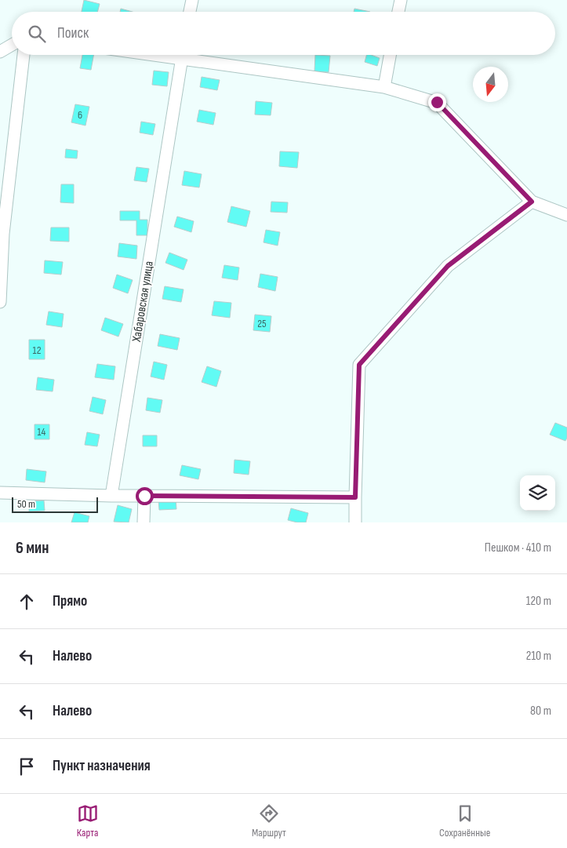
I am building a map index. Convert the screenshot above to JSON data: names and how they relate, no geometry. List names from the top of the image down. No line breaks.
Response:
{"streets":{"street":["Хабаровская улица"]},"house_numbers":["6","25","12","14"],"scale_bar":"50 m","north":"bottom","page":{"search":"Поиск","scale":"50 m","heading":["6 мин","Пешком · 410 m"],"list":[["Прямо","120 m"],["Налево","210 m"],["Налево","80 m"],"Пункт назначения"],"nav":["Карта","Маршрут","Сохранённые"]}}
